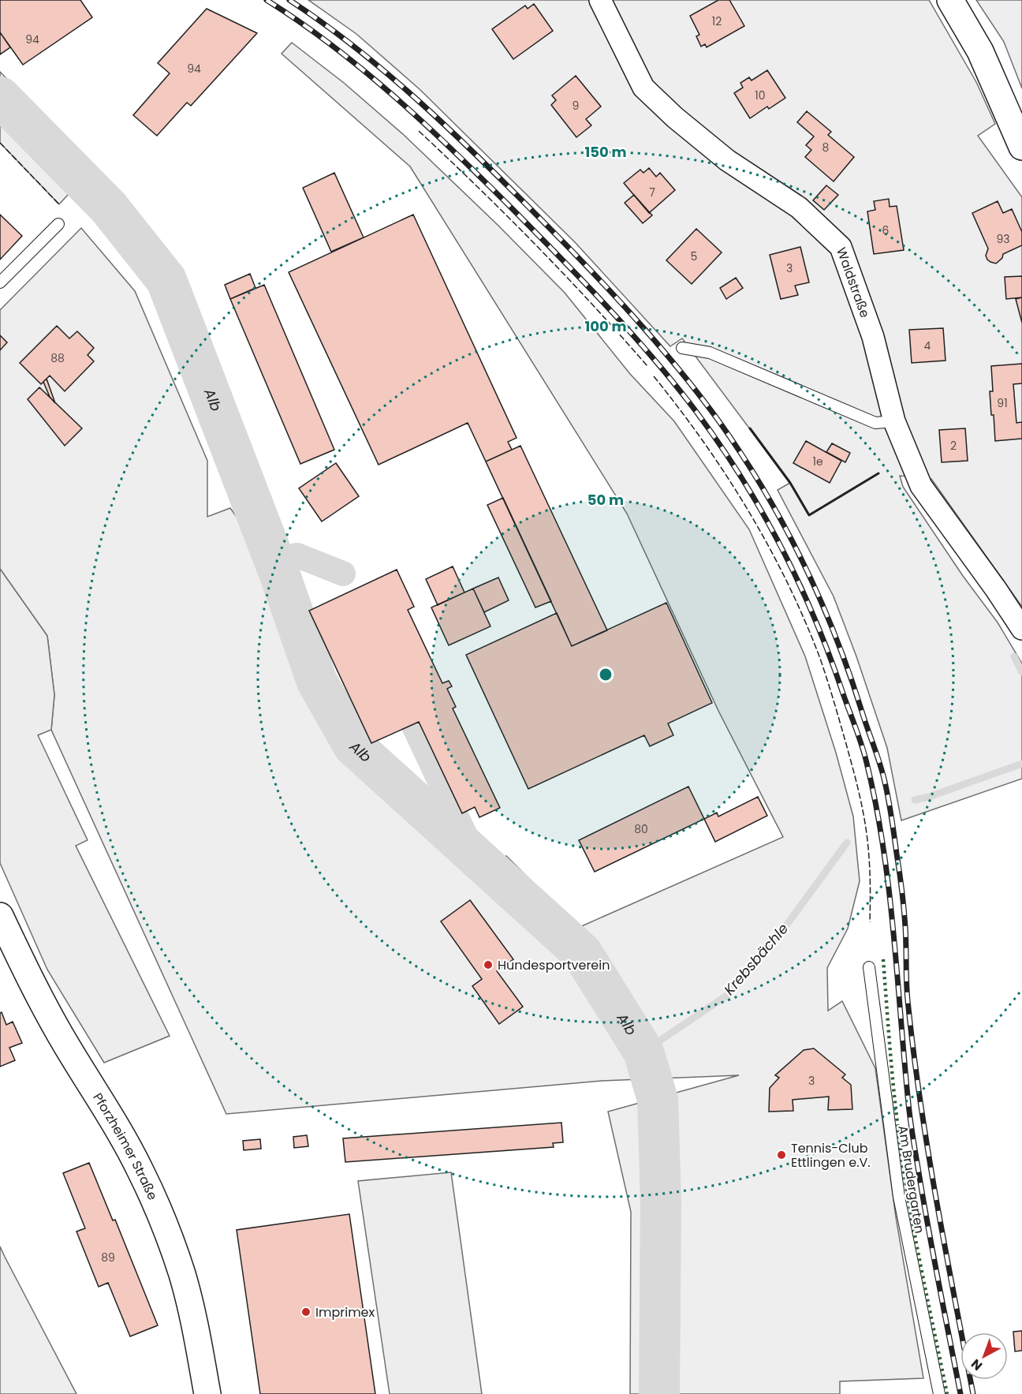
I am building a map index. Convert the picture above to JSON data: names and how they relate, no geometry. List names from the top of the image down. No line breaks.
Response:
{"streets":{"main road":["Pforzheimer Straße"],"street":["Waldstraße"],"lane":["Am Brudergarten"]},"water":["Alb","Krebsbächle"],"places":["Hundesportverein","Tennis-Club Ettlingen e.V.","Imprimex"],"house_numbers":["12","94","94","10","9","8","7","6","93","5","3","4","88","91","2","1e","80","3","89"],"north":"bottom left","rings":["150 m","100 m","50 m"]}
